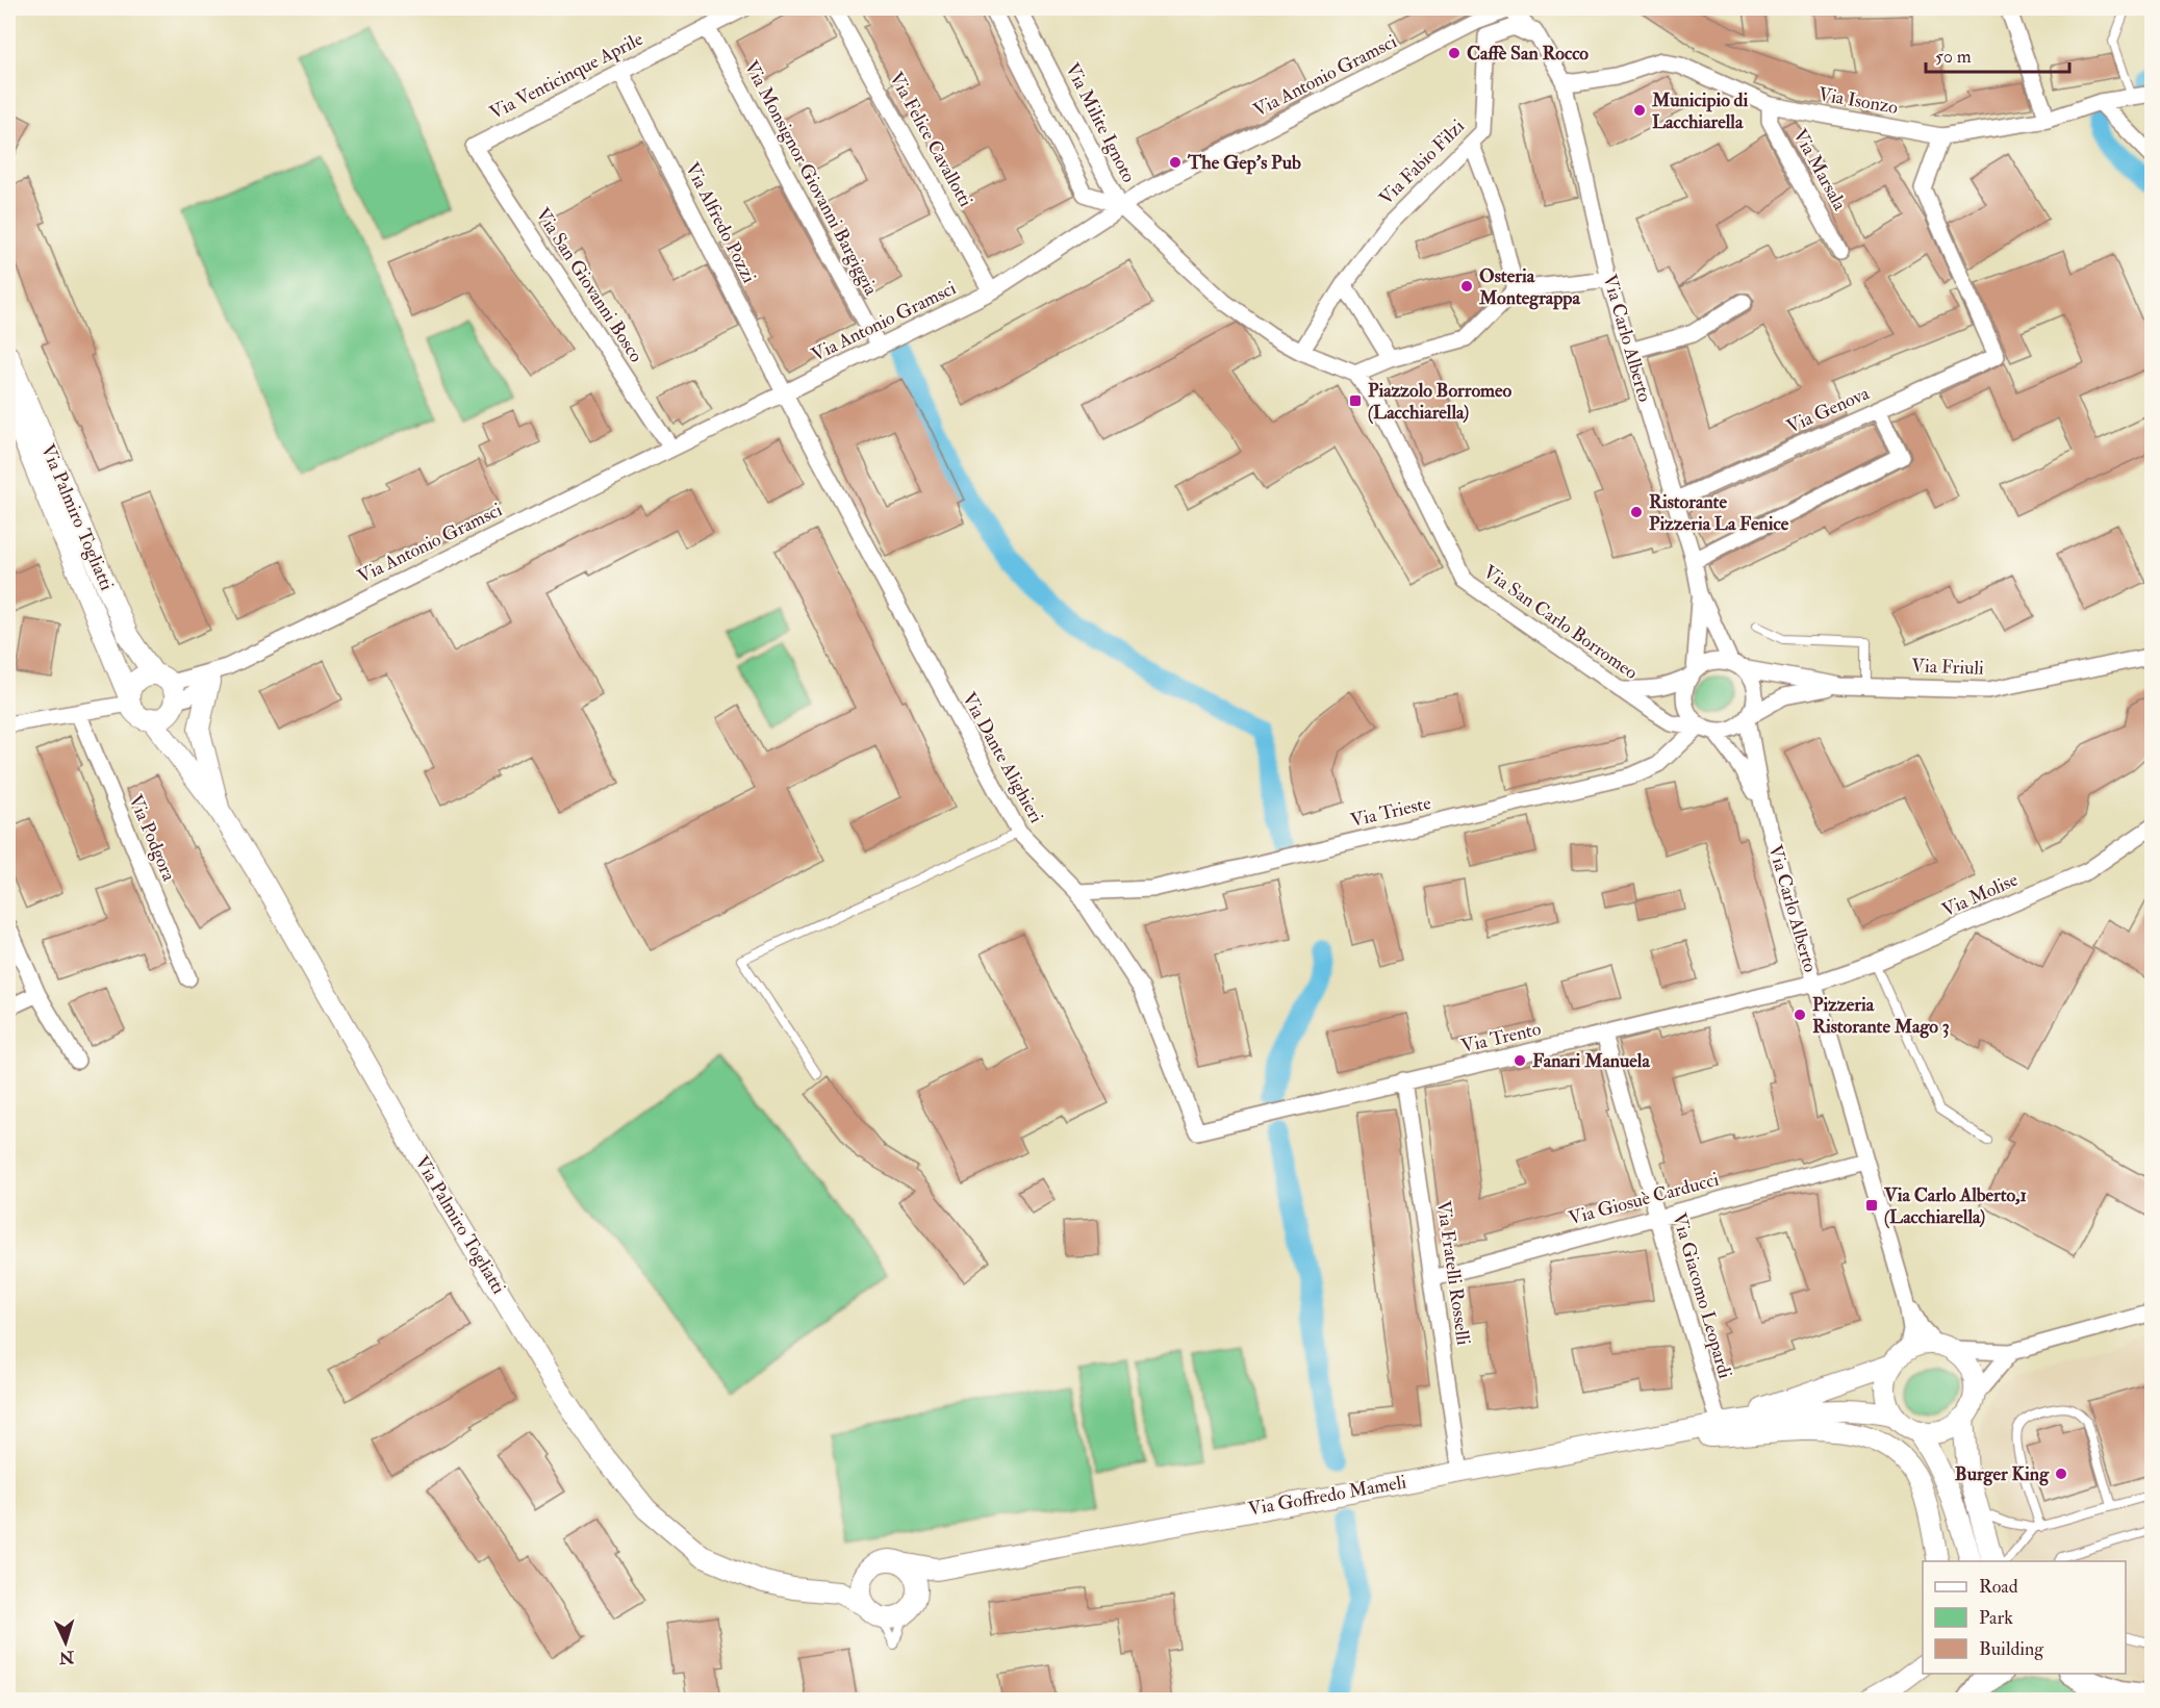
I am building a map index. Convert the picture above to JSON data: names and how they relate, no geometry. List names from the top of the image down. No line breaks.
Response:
{"streets":{"street":["Via Venticinque Aprile","Via Antonio Gramsci","Via Isonzo","Via Milite Ignoto","Via Felice Cavallotti","Via Fabio Filzi","Via Marsala","Via Monsignor Giovanni Bargiggia","Via Alfredo Pozzi","Via San Giovanni Bosco","Via Carlo Alberto","Via Genova","Via Palmiro Togliatti","Via San Carlo Borromeo","Via Friuli","Via Dante Alighieri","Via Trieste","Via Podgora","Via Molise","Via Trento","Via Giosuè Carducci","Via Fratelli Rosselli","Via Giacomo Leopardi","Via Goffredo Mameli"]},"crossings":[["Via Venticinque Aprile","Via Monsignor Giovanni Bargiggia"],["Via Venticinque Aprile","Via Alfredo Pozzi"],["Via Venticinque Aprile","Via San Giovanni Bosco"],["Via Antonio Gramsci","Via Milite Ignoto"],["Via Antonio Gramsci","Via Felice Cavallotti"],["Via Antonio Gramsci","Via Fabio Filzi"],["Via Antonio Gramsci","Via Monsignor Giovanni Bargiggia"],["Via Antonio Gramsci","Via Alfredo Pozzi"],["Via Antonio Gramsci","Via San Giovanni Bosco"],["Via Antonio Gramsci","Via Carlo Alberto"],["Via Antonio Gramsci","Via Palmiro Togliatti"],["Via Antonio Gramsci","Via Dante Alighieri"],["Via Isonzo","Via Marsala"],["Via Isonzo","Via Carlo Alberto"],["Via Isonzo","Via Genova"],["Via Fabio Filzi","Via Carlo Alberto"],["Via Alfredo Pozzi","Via Dante Alighieri"],["Via Carlo Alberto","Via Genova"],["Via Carlo Alberto","Via San Carlo Borromeo"],["Via Carlo Alberto","Via Friuli"],["Via Carlo Alberto","Via Trieste"],["Via Carlo Alberto","Via Molise"],["Via Carlo Alberto","Via Trento"],["Via Carlo Alberto","Via Giosuè Carducci"],["Via Carlo Alberto","Via Goffredo Mameli"],["Via Palmiro Togliatti","Via Goffredo Mameli"],["Via San Carlo Borromeo","Via Friuli"],["Via San Carlo Borromeo","Via Trieste"],["Via Friuli","Via Trieste"],["Via Dante Alighieri","Via Trieste"],["Via Dante Alighieri","Via Trento"],["Via Molise","Via Trento"],["Via Trento","Via Fratelli Rosselli"],["Via Trento","Via Giacomo Leopardi"],["Via Giosuè Carducci","Via Fratelli Rosselli"],["Via Giosuè Carducci","Via Giacomo Leopardi"],["Via Fratelli Rosselli","Via Goffredo Mameli"],["Via Giacomo Leopardi","Via Goffredo Mameli"]],"places":{"other":["Caffè San Rocco","Municipio di Lacchiarella","The Gep's Pub","Osteria Montegrappa","Ristorante Pizzeria La Fenice","Pizzeria Ristorante Mago 3","Fanari Manuela","Burger King"],"transit":["Piazzolo Borromeo (Lacchiarella)","Via Carlo Alberto,1 (Lacchiarella)"]},"legend":["Road","Park","Building"],"scale_bar":"50 m","north":"bottom"}
